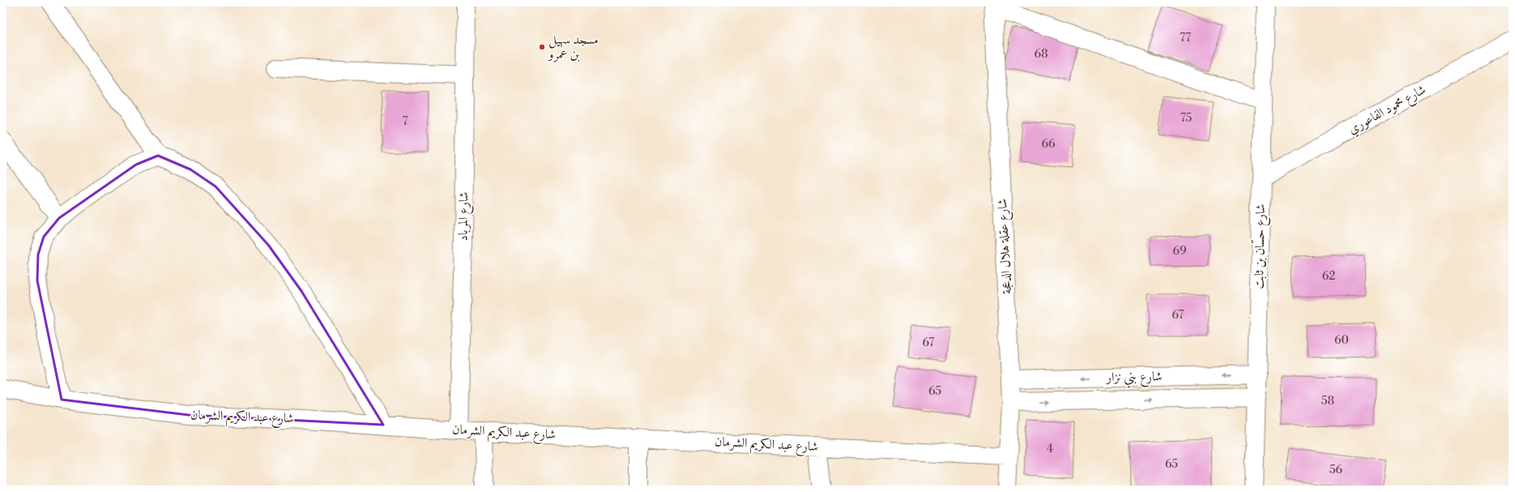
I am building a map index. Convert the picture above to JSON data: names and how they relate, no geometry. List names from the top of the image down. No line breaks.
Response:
{"streets":{"street":["شارع محمود الفاعوري","شارع المرباد","شارع عقلة هلال الدعجة","شارع حسّان بن ثابت","شارع بني نزار","شارع عبد الكريم الشرمان"]},"crossings":[["شارع محمود الفاعوري","شارع حسّان بن ثابت"],["شارع المرباد","شارع عبد الكريم الشرمان"],["شارع عقلة هلال الدعجة","شارع بني نزار"],["شارع عقلة هلال الدعجة","شارع عبد الكريم الشرمان"],["شارع حسّان بن ثابت","شارع بني نزار"]],"places":["مسجد سهيل بن عمرو"],"house_numbers":["77","68","75","7","66","69","62","67","60","67","65","58","4","65","56"]}
